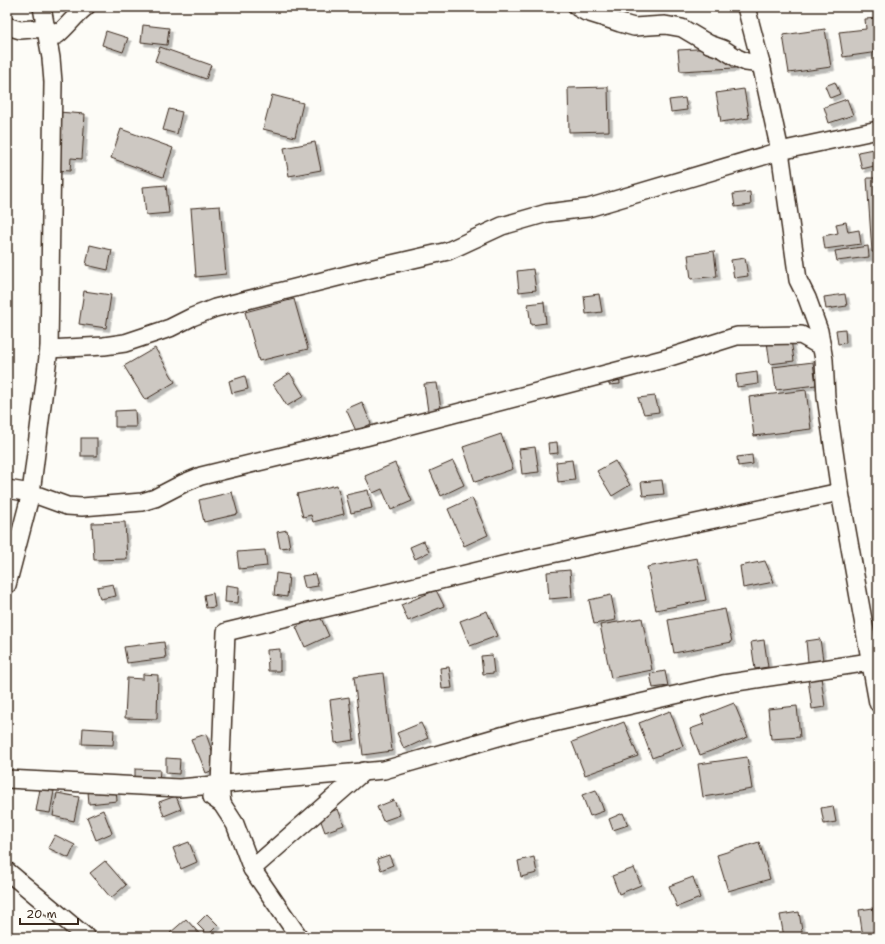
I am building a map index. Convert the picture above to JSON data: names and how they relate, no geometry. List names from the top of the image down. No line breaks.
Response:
{"scale_bar":"20 m"}
